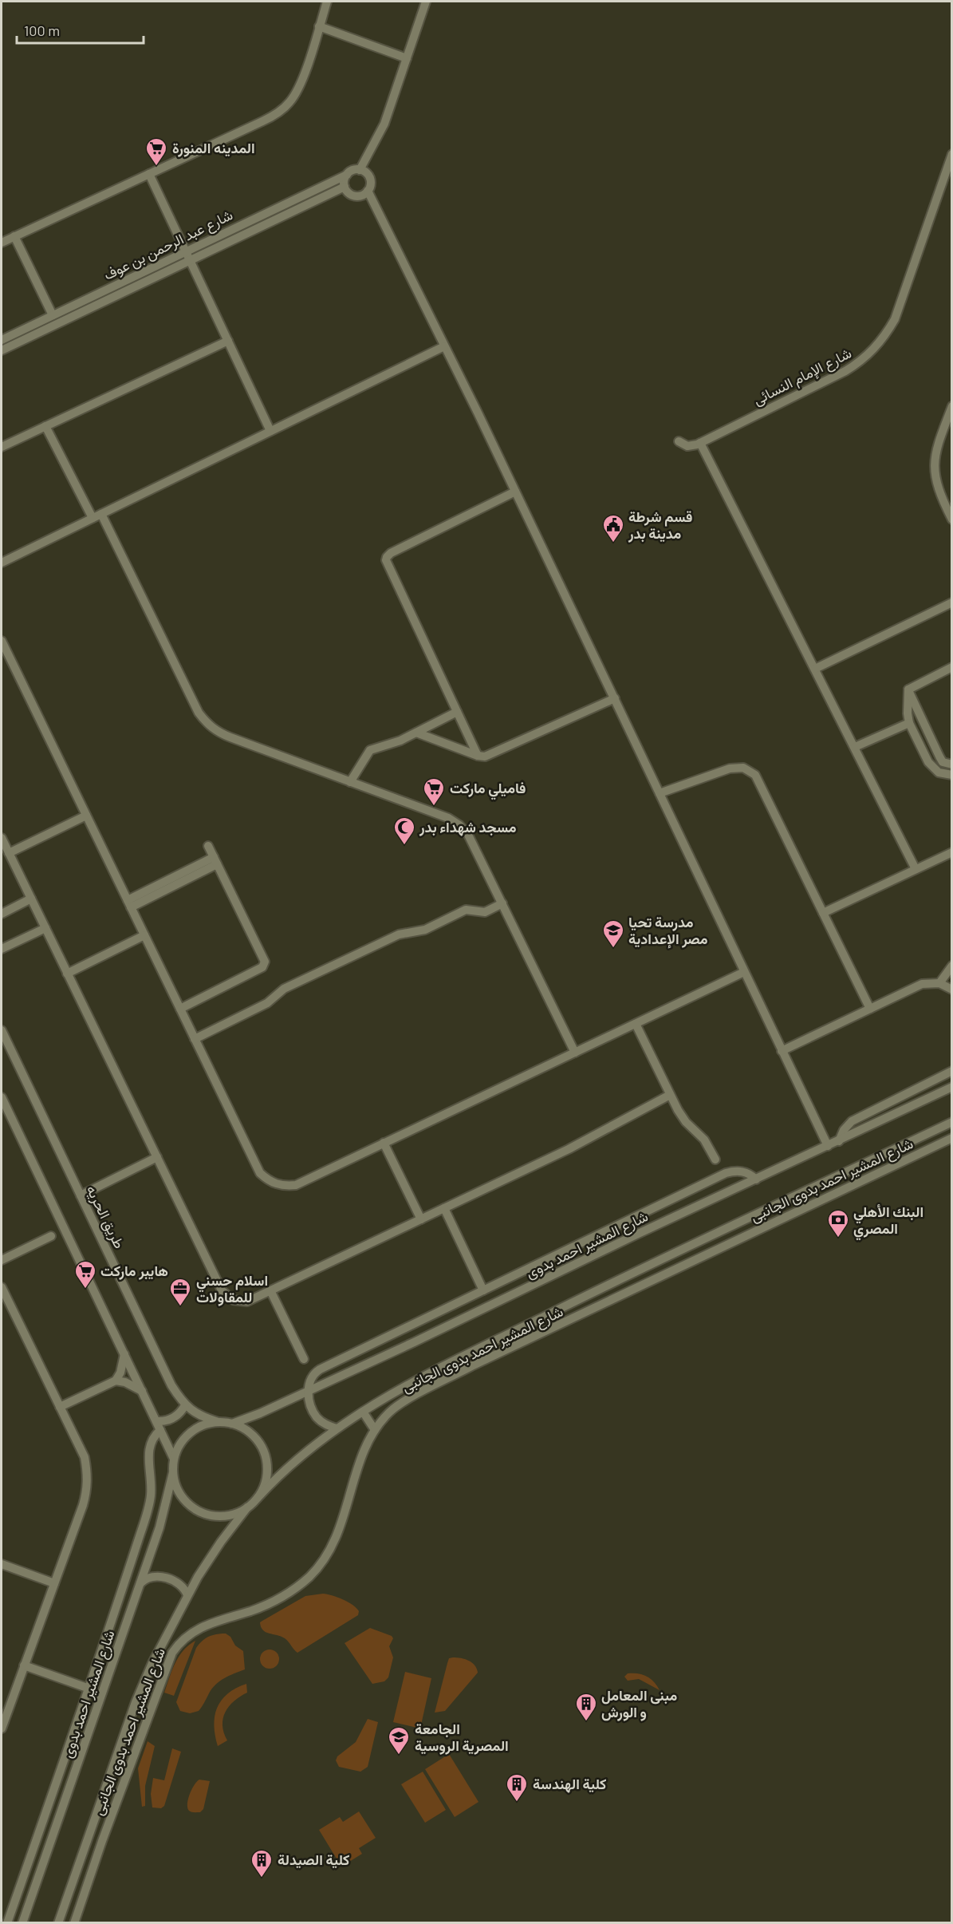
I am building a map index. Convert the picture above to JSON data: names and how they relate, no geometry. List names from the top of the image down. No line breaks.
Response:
{"streets":{"street":["شارع عبد الرحمن بن عوف","شارع الإمام النسائى","شارع المشير احمد بدوى الجانبى","طريق الحريه","شارع المشير احمد بدوى"]},"crossings":[["طريق الحريه","شارع المشير احمد بدوى"]],"places":{"supermarket":["المدينه المنورة","فاميلي ماركت","هايبر ماركت"],"public building":["قسم شرطة مدينة بدر"],"mosque":["مسجد شهداء بدر"],"school or university":["مدرسة تحيا مصر الإعدادية","الجامعة المصرية الروسية"],"bank":["البنك الأهلي المصري"],"office":["اسلام حسني للمقاولات"],"building":["مبنى المعامل و الورش","كلية الهندسة","كلية الصيدلة"]},"scale_bar":"100 m"}
